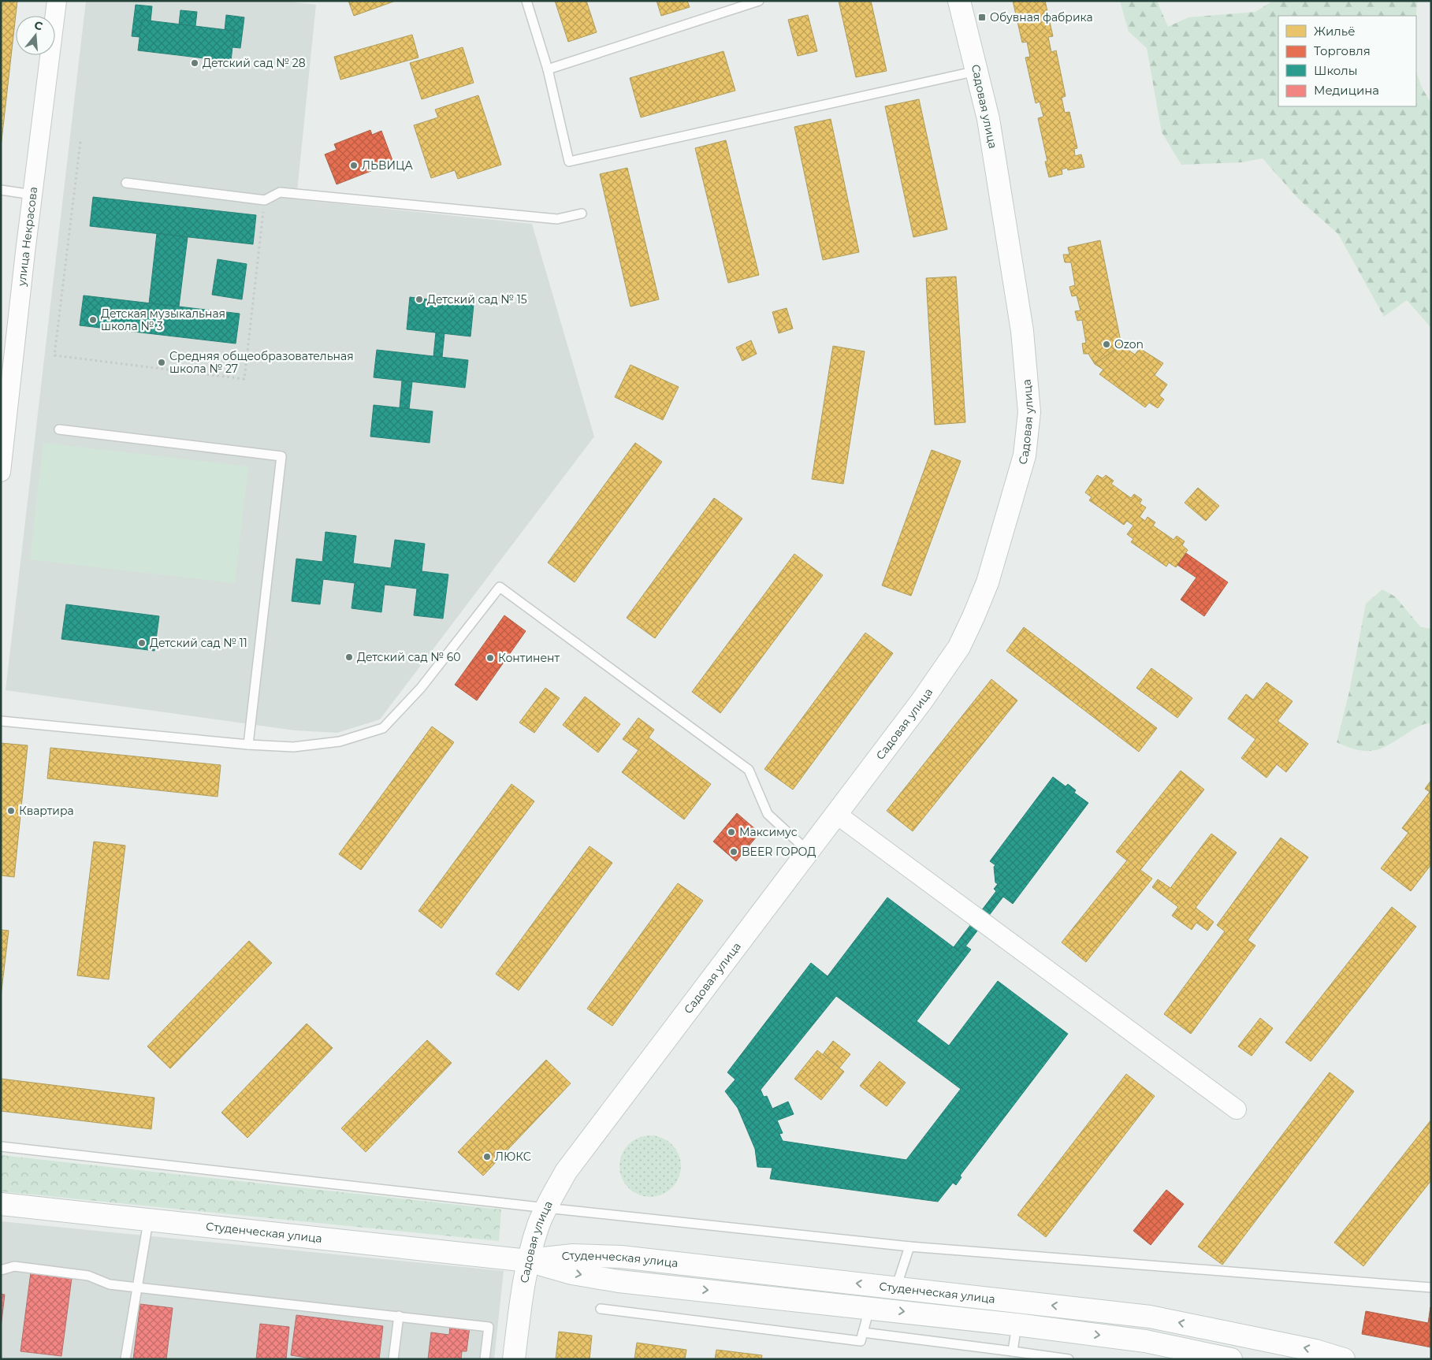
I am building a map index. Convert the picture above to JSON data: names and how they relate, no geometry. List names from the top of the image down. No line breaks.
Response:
{"streets":{"main road":["Садовая улица","Студенческая улица"],"street":["улица Некрасова"]},"crossings":[["Садовая улица","Студенческая улица"]],"places":{"transit":["Обувная фабрика"],"other":["Детский сад № 28","ЛЬВИЦА","Детский сад № 15","Детская музыкальная школа № 3","Ozon","Средняя общеобразовательная школа № 27","Детский сад № 11","Детский сад № 60","Континент","Квартира","Максимус","BEER ГОРОД","ЛЮКС"]},"legend":["Жильё","Торговля","Школы","Медицина"],"north":"top"}
